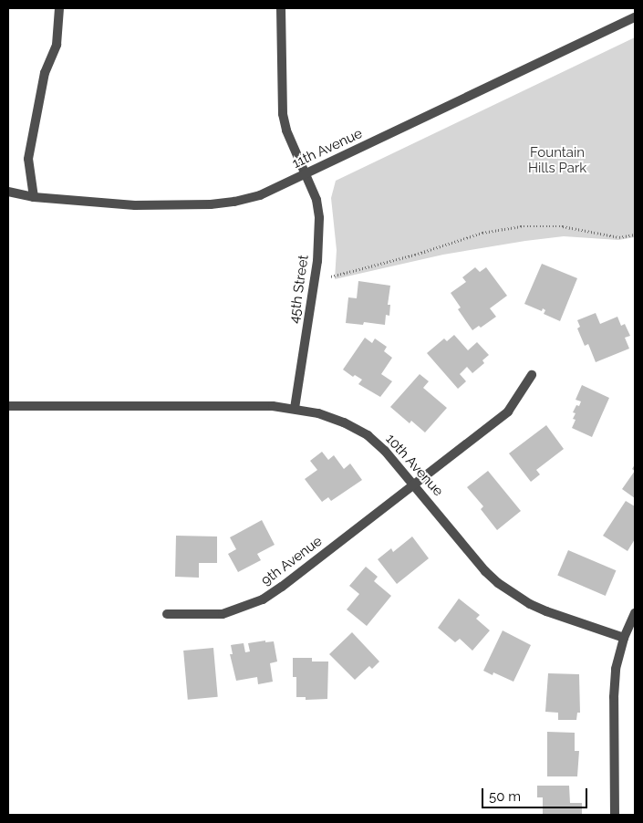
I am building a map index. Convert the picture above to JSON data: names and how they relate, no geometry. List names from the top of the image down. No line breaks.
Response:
{"streets":{"street":["11th Avenue","45th Street","10th Avenue","9th Avenue"]},"crossings":[["11th Avenue","45th Street"],["45th Street","10th Avenue"],["10th Avenue","9th Avenue"]],"parks":["Fountain Hills Park"],"scale_bar":"50 m"}
